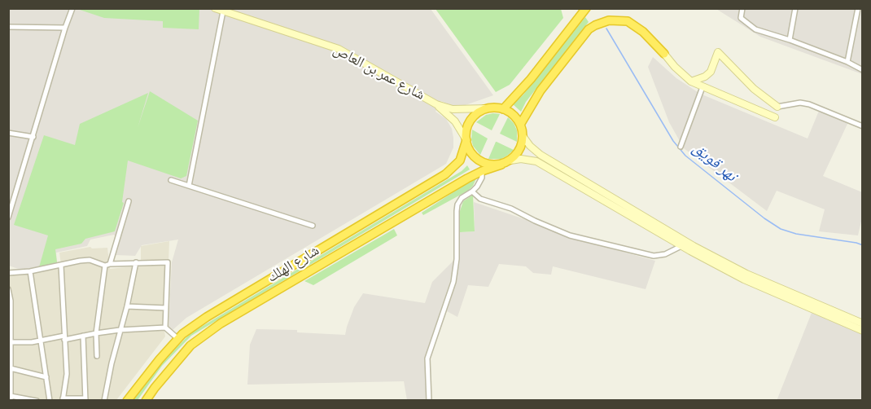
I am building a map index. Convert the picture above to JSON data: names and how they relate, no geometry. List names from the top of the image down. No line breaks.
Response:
{"streets":{"highway":["شارع الهلك"],"main road":["شارع عمر بن العاص"]},"crossings":[["شارع عمر بن العاص","شارع الهلك"]],"water":["نهر قويق"]}
